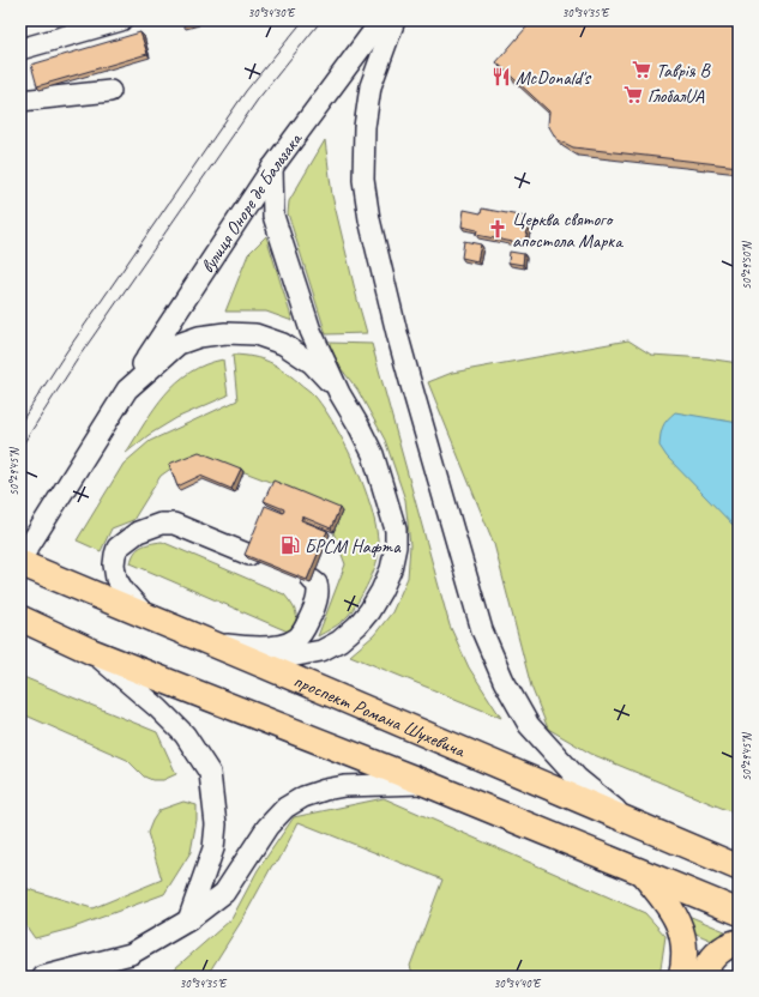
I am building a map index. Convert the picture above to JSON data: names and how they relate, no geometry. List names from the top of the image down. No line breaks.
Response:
{"streets":{"main road":["проспект Романа Шухевича"],"street":["вулиця Оноре де Бальзака"]},"places":{"supermarket":["Таврія В","ГлобалUA"],"restaurant":["McDonald's"],"church":["Церква святого апостола Марка"],"fuel station":["БРСМ Нафта"]},"coordinates":["30°34'30\"E","30°34'35\"E","50°29'50\"N","50°29'45\"N","30°34'40\"E"]}
